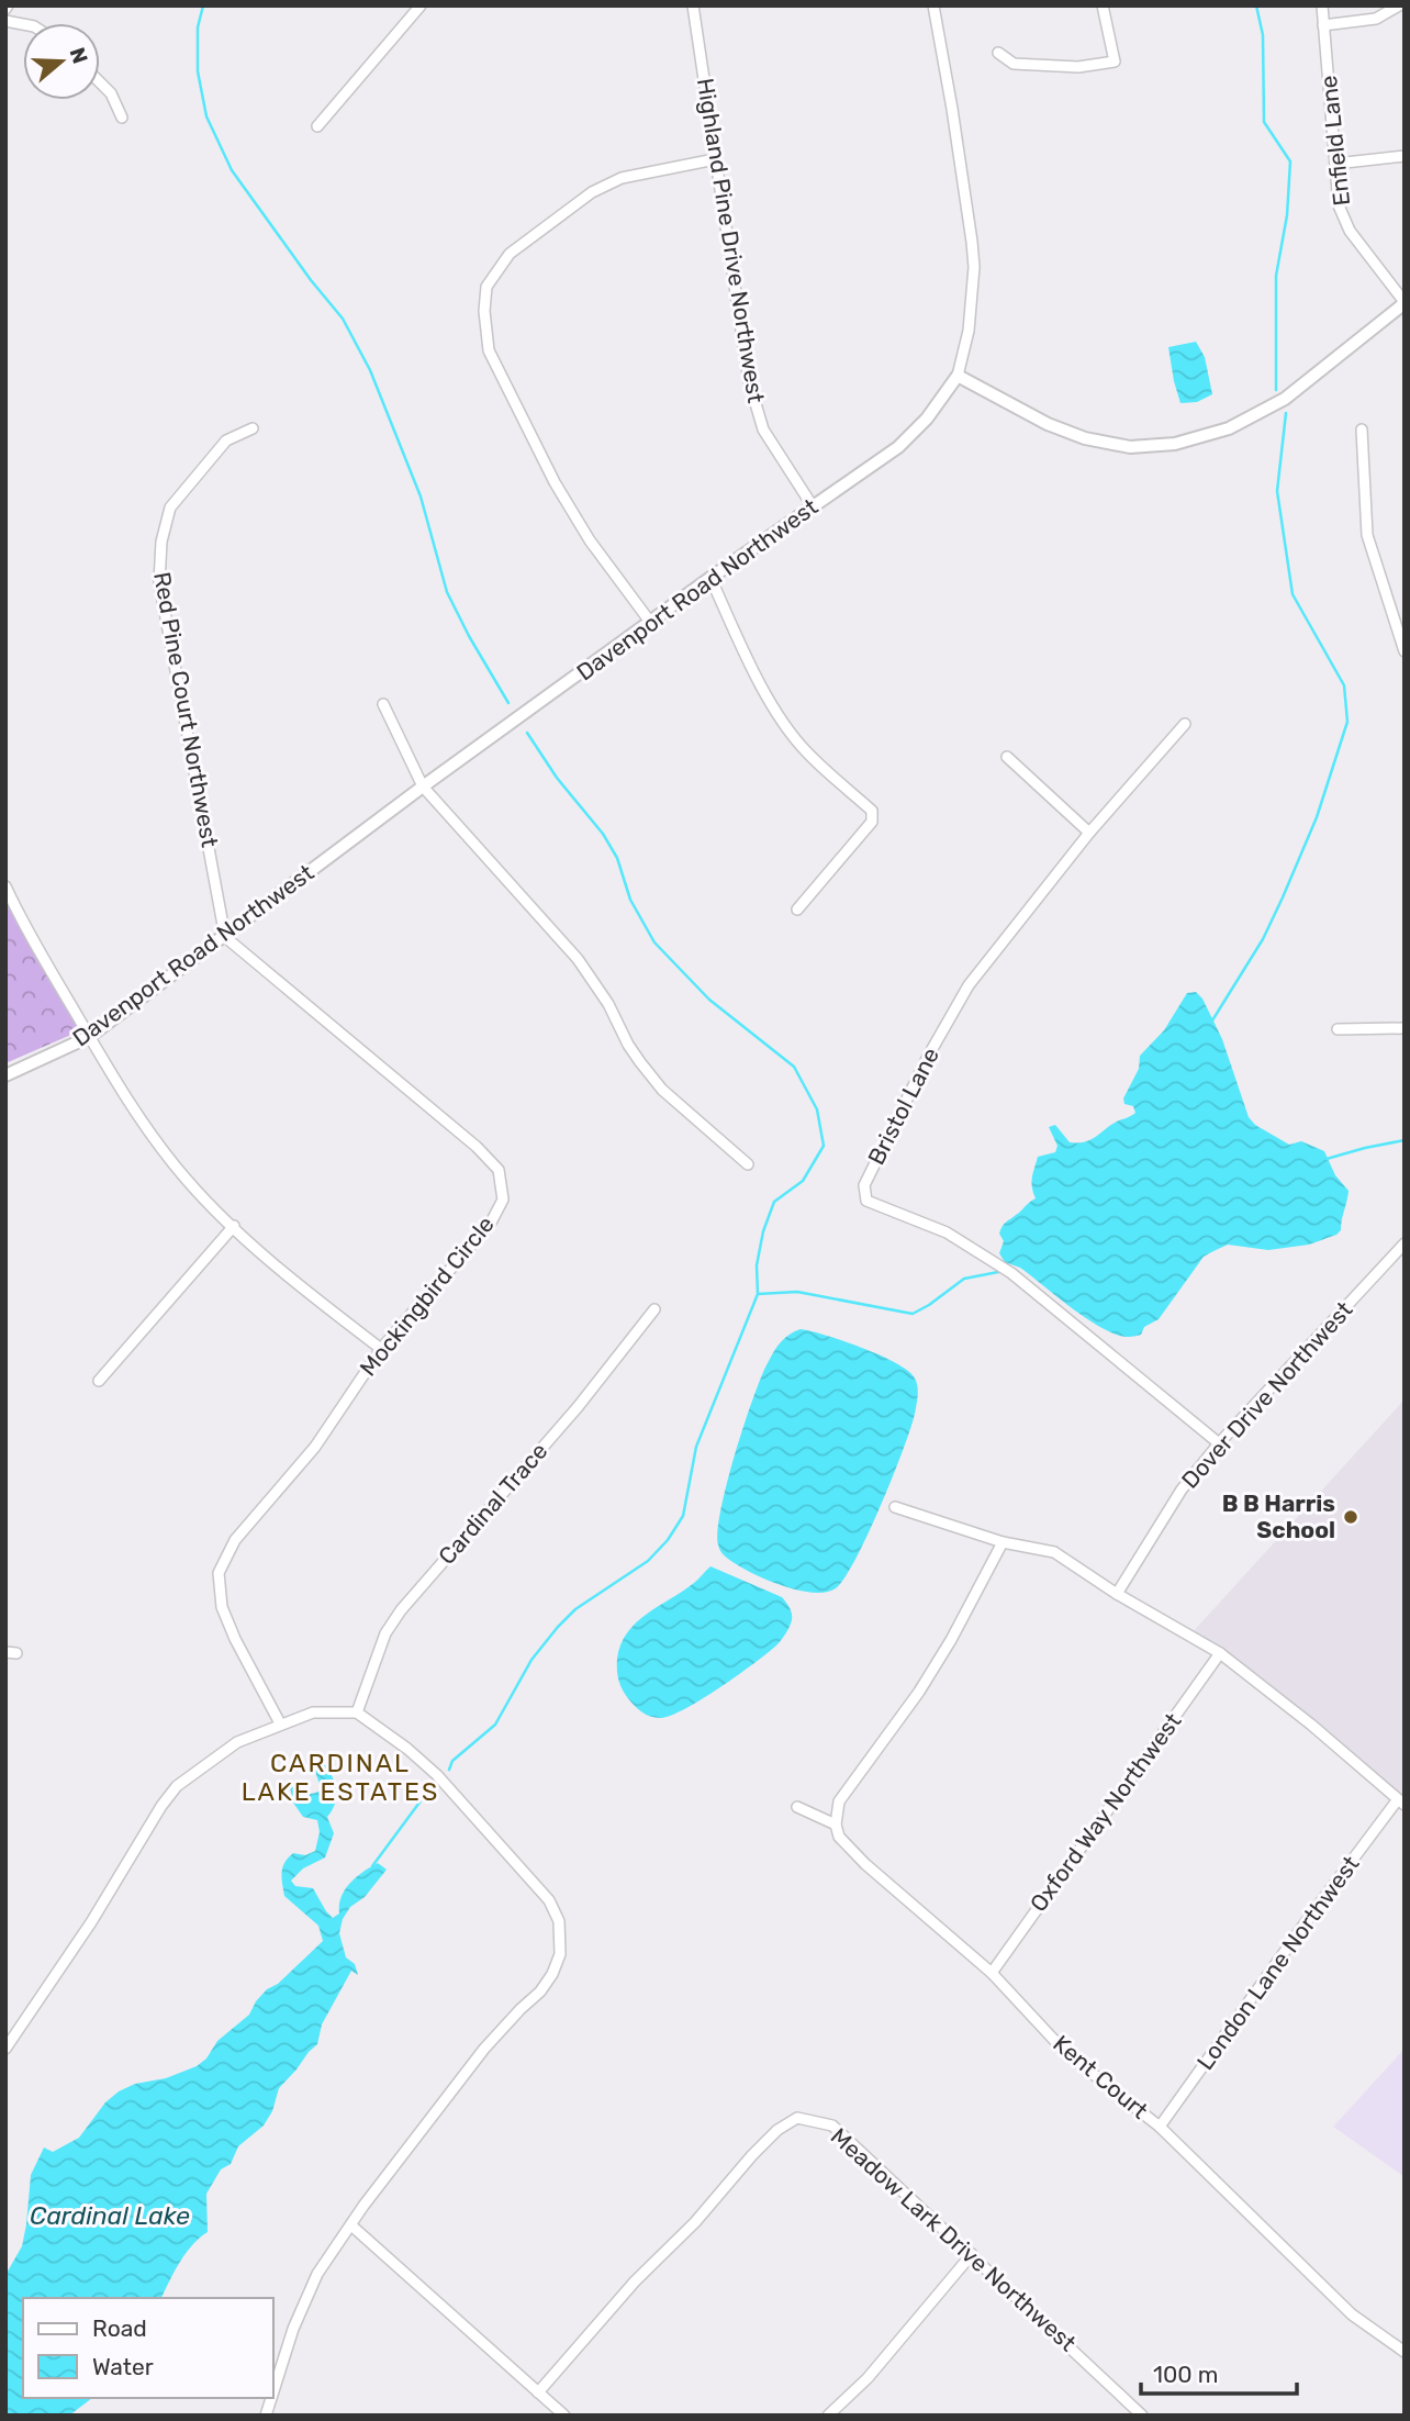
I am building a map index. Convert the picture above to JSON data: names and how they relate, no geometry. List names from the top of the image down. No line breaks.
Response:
{"streets":{"street":["Enfield Lane","Highland Pine Drive Northwest","Davenport Road Northwest","Red Pine Court Northwest","Bristol Lane","Mockingbird Circle","Dover Drive Northwest","Cardinal Trace","Oxford Way Northwest","London Lane Northwest","Kent Court","Meadow Lark Drive Northwest"]},"crossings":[["Highland Pine Drive Northwest","Davenport Road Northwest"],["Davenport Road Northwest","Red Pine Court Northwest"],["Davenport Road Northwest","Mockingbird Circle"],["Red Pine Court Northwest","Mockingbird Circle"],["Bristol Lane","Dover Drive Northwest"],["Oxford Way Northwest","Kent Court"],["London Lane Northwest","Kent Court"]],"districts":["CARDINAL LAKE ESTATES"],"water":["Cardinal Lake"],"places":["B B Harris School"],"legend":["Road","Water"],"scale_bar":"100 m","north":"right"}
